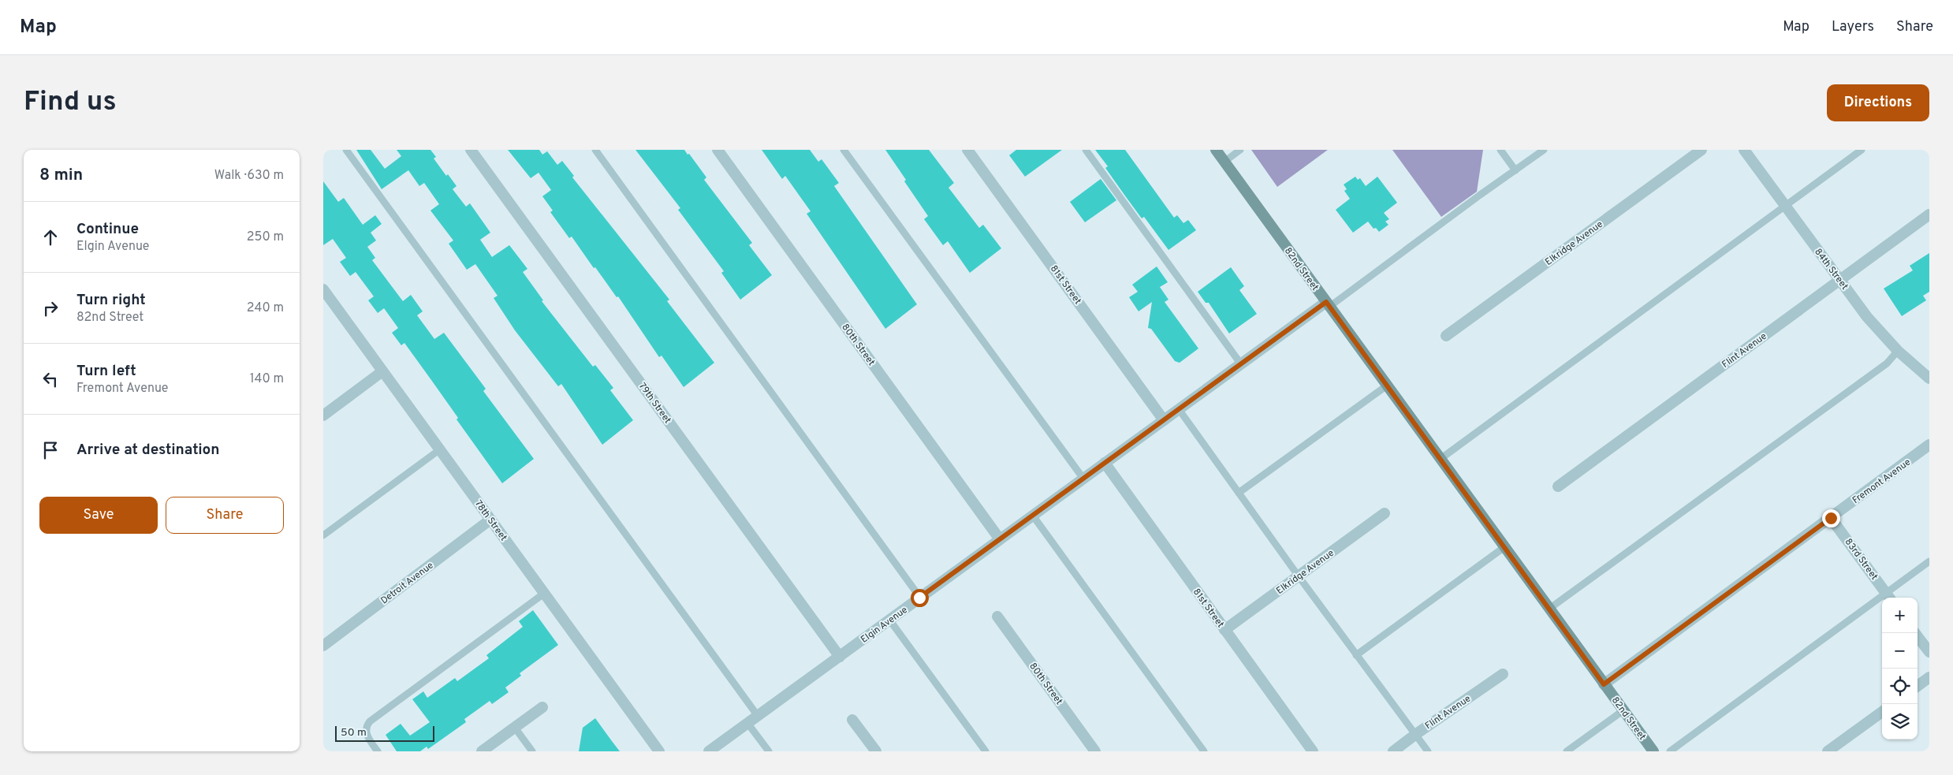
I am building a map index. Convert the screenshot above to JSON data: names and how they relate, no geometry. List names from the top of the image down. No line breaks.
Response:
{"streets":{"main road":["82nd Street"],"street":["Elkridge Avenue","84th Street","81st Street","80th Street","Flint Avenue","79th Street","Fremont Avenue","78th Street","83rd Street","Detroit Avenue","Elgin Avenue"]},"crossings":[["Elkridge Avenue","81st Street"],["82nd Street","Fremont Avenue"],["82nd Street","Elgin Avenue"],["84th Street","Flint Avenue"],["81st Street","Elgin Avenue"],["80th Street","Elgin Avenue"],["79th Street","Elgin Avenue"],["Fremont Avenue","83rd Street"],["78th Street","Detroit Avenue"]],"scale_bar":"50 m","page":{"header":"Map","nav":["Map","Layers","Share"],"buttons":["Directions",["Save","Share"]],"title":"Find us","heading":["8 min","Walk · 630 m"],"list":[["Continue","Elgin Avenue","250 m"],["Turn right","82nd Street","240 m"],["Turn left","Fremont Avenue","140 m"],"Arrive at destination"],"map_buttons":["+","−"],"scale":"50 m"}}
